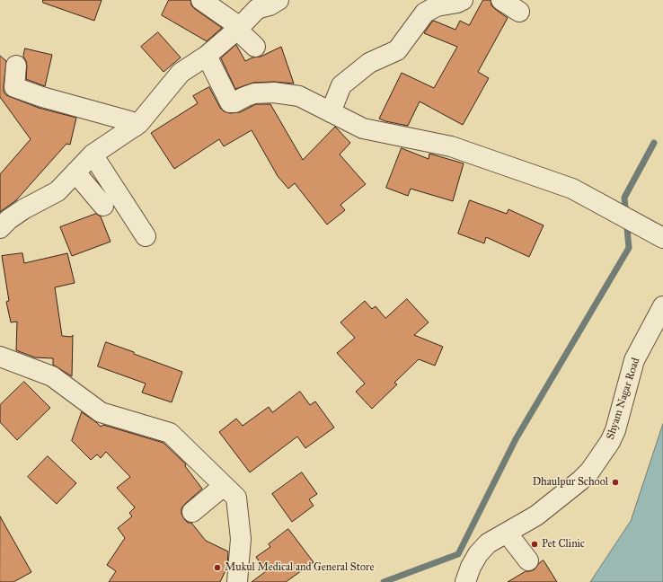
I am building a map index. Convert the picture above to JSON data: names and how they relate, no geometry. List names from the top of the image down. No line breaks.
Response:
{"streets":{"street":["Shyam Nagar Road"]},"places":["Dhaulpur School","Pet Clinic","Mukul Medical and General Store"]}
